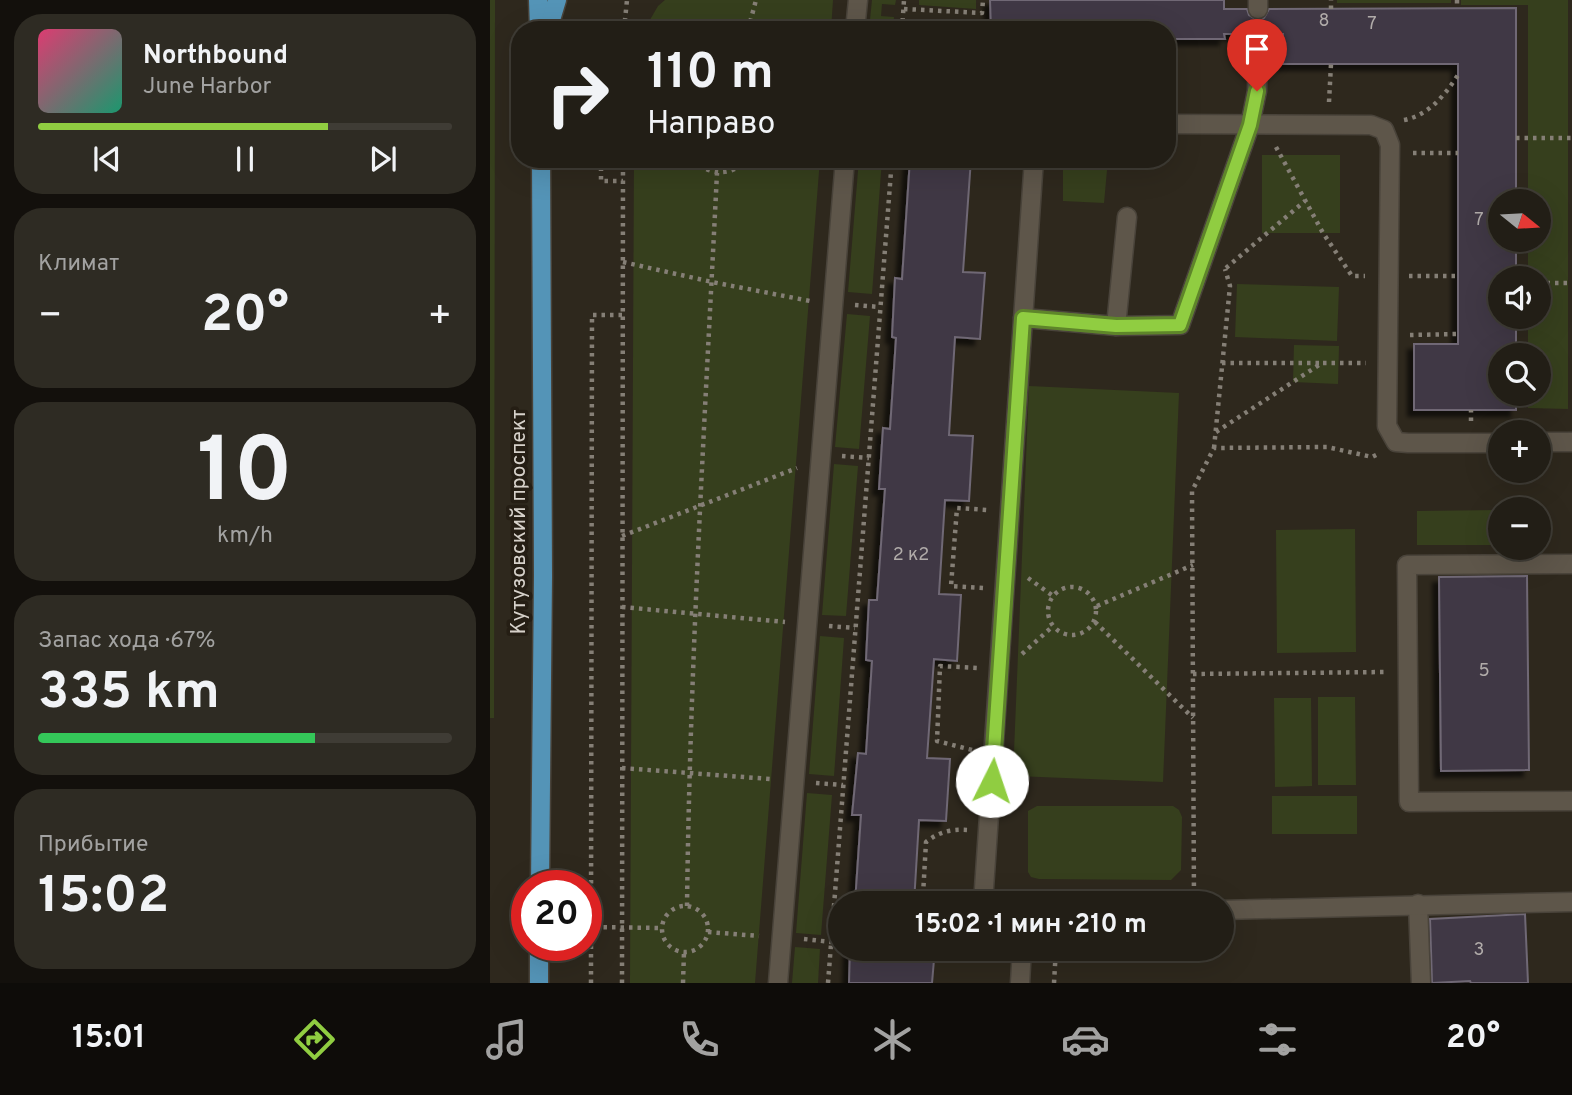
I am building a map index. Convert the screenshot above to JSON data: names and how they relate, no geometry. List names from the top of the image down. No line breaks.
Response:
{"streets":{"main road":["Кутузовский проспект"]},"house_numbers":["8","7","7","2 к2","5","3"],"north":"right","page":{"turn":["110 m","Направо"],"song":["Northbound","June Harbor"],"map_buttons":["+","−"],"tile":["Климат",["10","km/h"],["Запас хода · 67%","335 km"],["Прибытие","15:02"]],"heat":["−","20°","+"],"limit":"20","trip":"15:02 · 1 мин · 210 m","tabs":["15:01","20°"]}}
